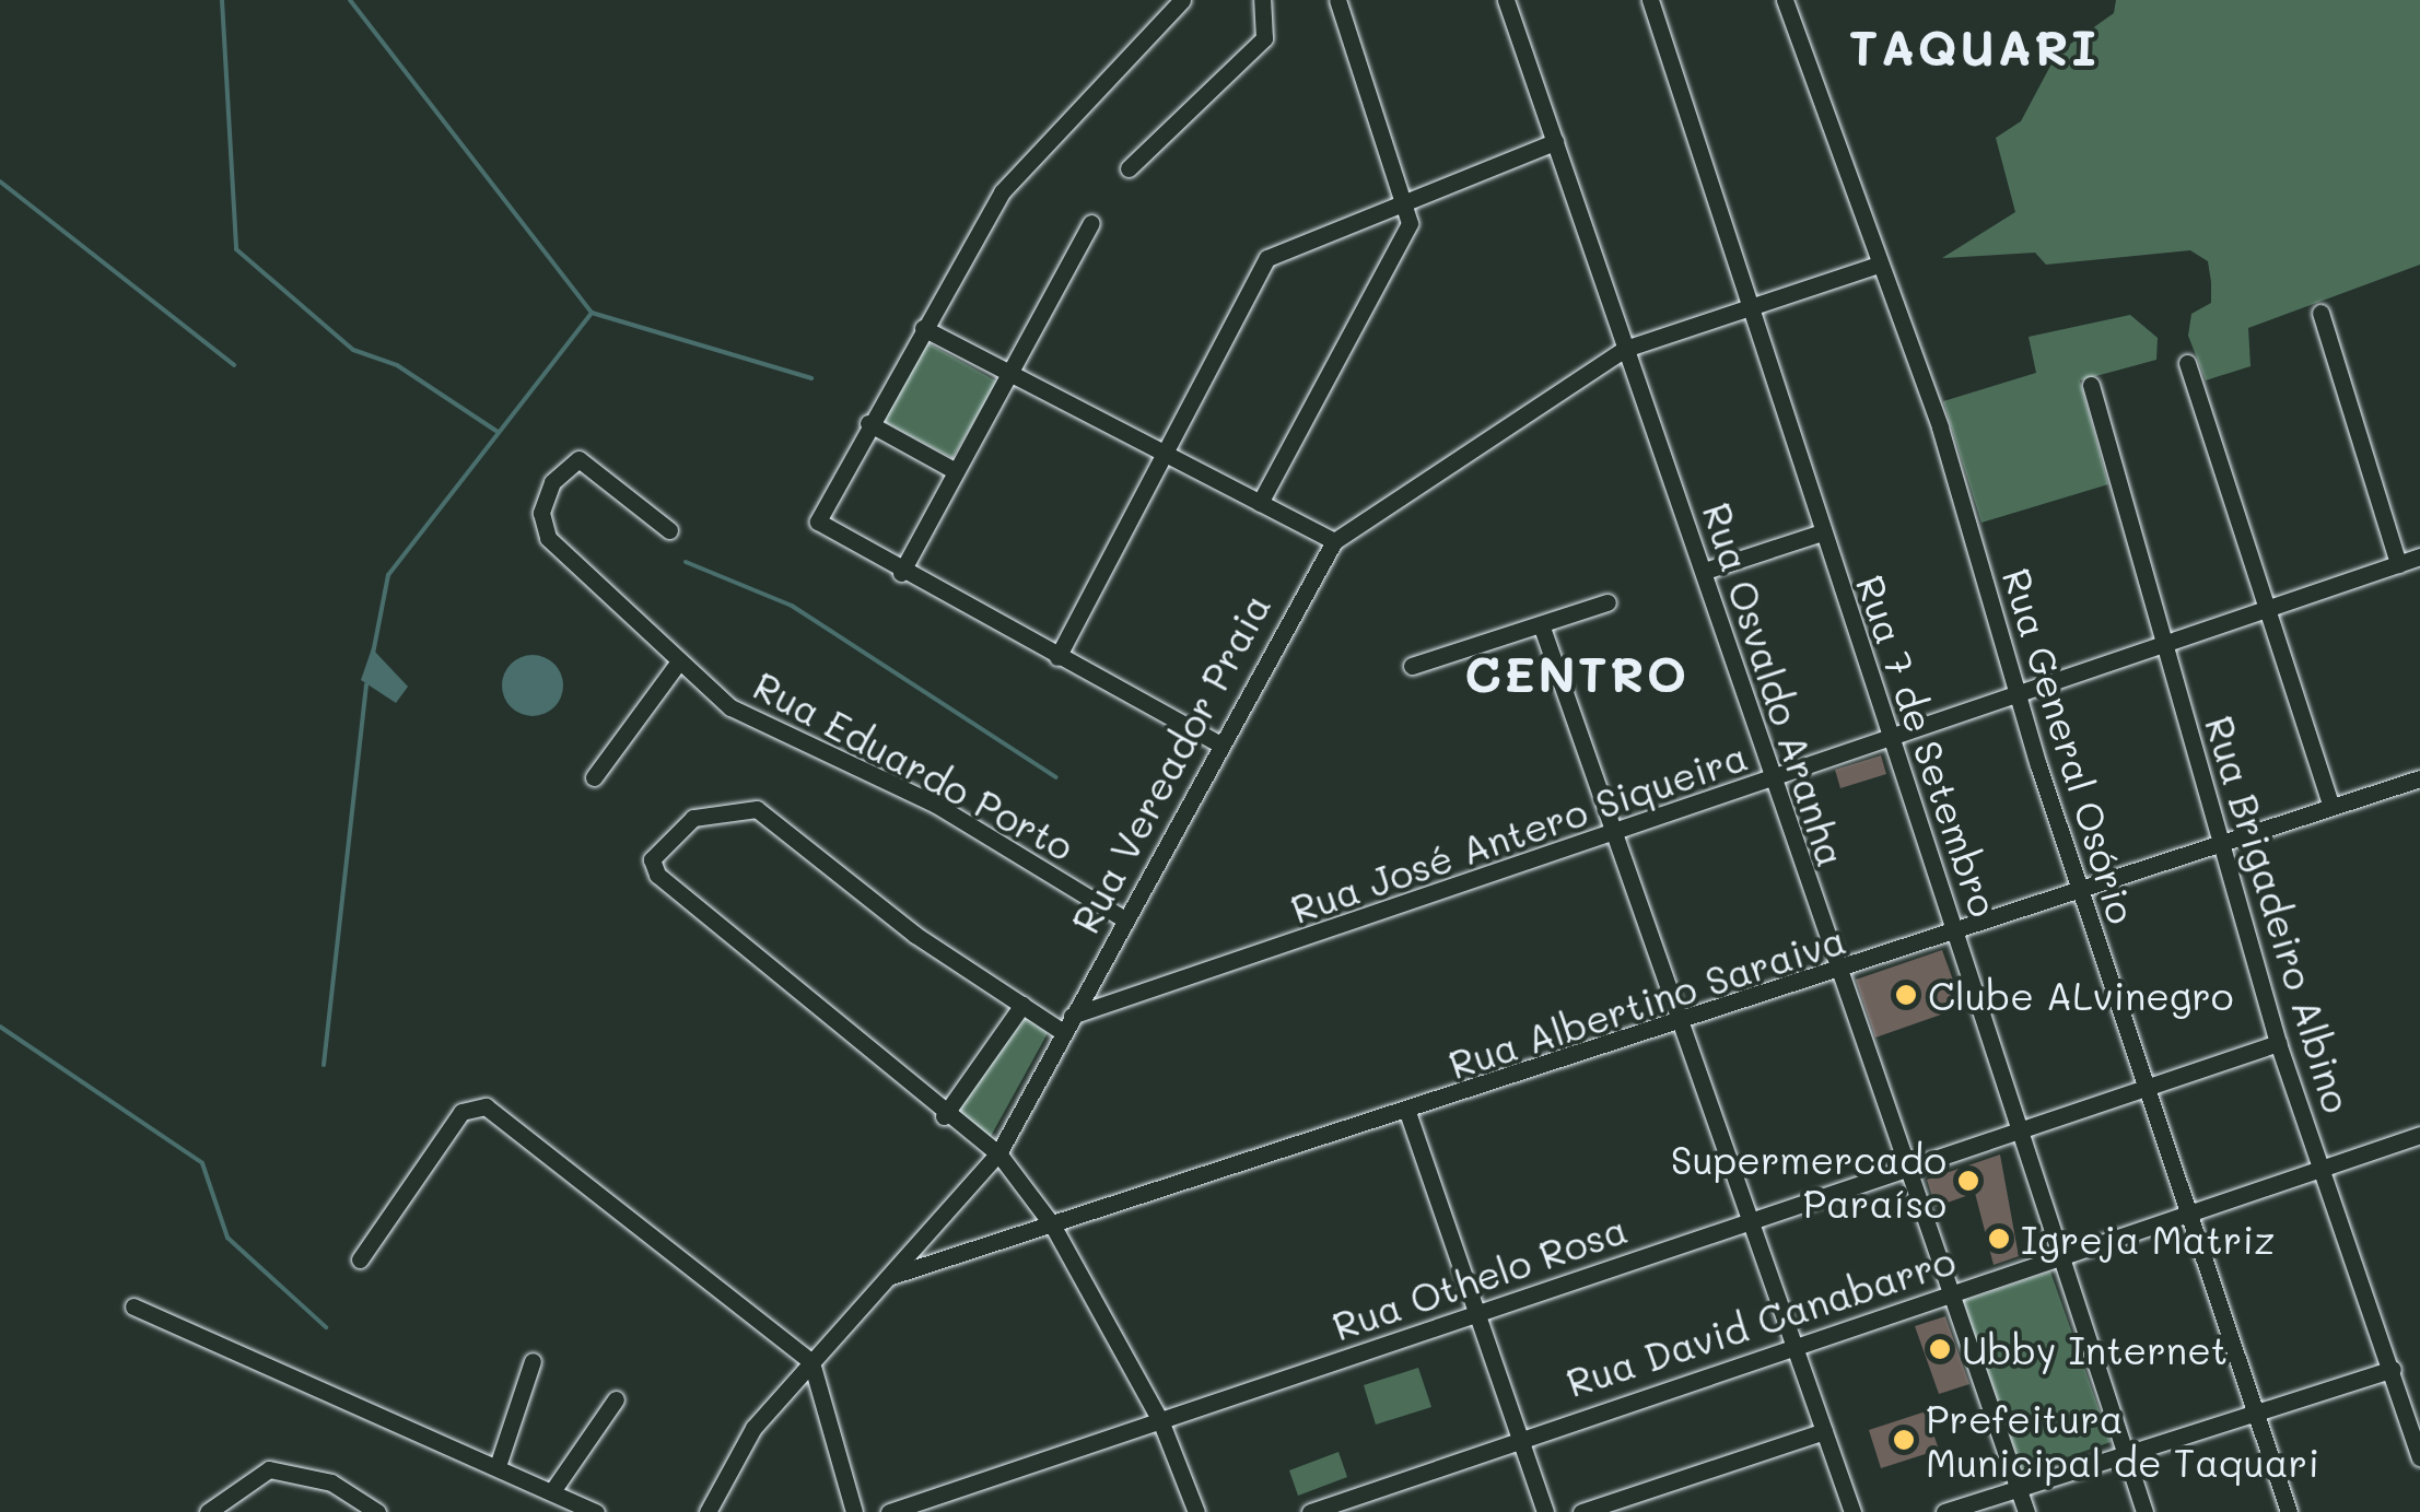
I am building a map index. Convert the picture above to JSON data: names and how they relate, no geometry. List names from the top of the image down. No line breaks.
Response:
{"streets":{"street":["Rua Osvaldo Aranha","Rua 7 de Setembro","Rua General Osório","Rua Vereador Praia","Rua Eduardo Porto","Rua José Antero Siqueira","Rua Brigadeiro Albino","Rua Albertino Saraiva","Rua Othelo Rosa","Rua David Canabarro"]},"crossings":[["Rua Osvaldo Aranha","Rua Vereador Praia"],["Rua Osvaldo Aranha","Rua José Antero Siqueira"],["Rua Osvaldo Aranha","Rua Albertino Saraiva"],["Rua Osvaldo Aranha","Rua Othelo Rosa"],["Rua Osvaldo Aranha","Rua David Canabarro"],["Rua 7 de Setembro","Rua Vereador Praia"],["Rua 7 de Setembro","Rua José Antero Siqueira"],["Rua 7 de Setembro","Rua Albertino Saraiva"],["Rua 7 de Setembro","Rua Othelo Rosa"],["Rua 7 de Setembro","Rua David Canabarro"],["Rua General Osório","Rua Vereador Praia"],["Rua General Osório","Rua José Antero Siqueira"],["Rua General Osório","Rua Albertino Saraiva"],["Rua General Osório","Rua Othelo Rosa"],["Rua General Osório","Rua David Canabarro"],["Rua Vereador Praia","Rua Eduardo Porto"],["Rua Vereador Praia","Rua José Antero Siqueira"],["Rua Vereador Praia","Rua Albertino Saraiva"],["Rua José Antero Siqueira","Rua Brigadeiro Albino"],["Rua Brigadeiro Albino","Rua Albertino Saraiva"],["Rua Brigadeiro Albino","Rua Othelo Rosa"],["Rua Brigadeiro Albino","Rua David Canabarro"]],"districts":["TAQUARI","CENTRO"],"places":["Clube ALvinegro","Supermercado Paraíso","Igreja Matriz","Ubby Internet","Prefeitura Municipal de Taquari"]}
